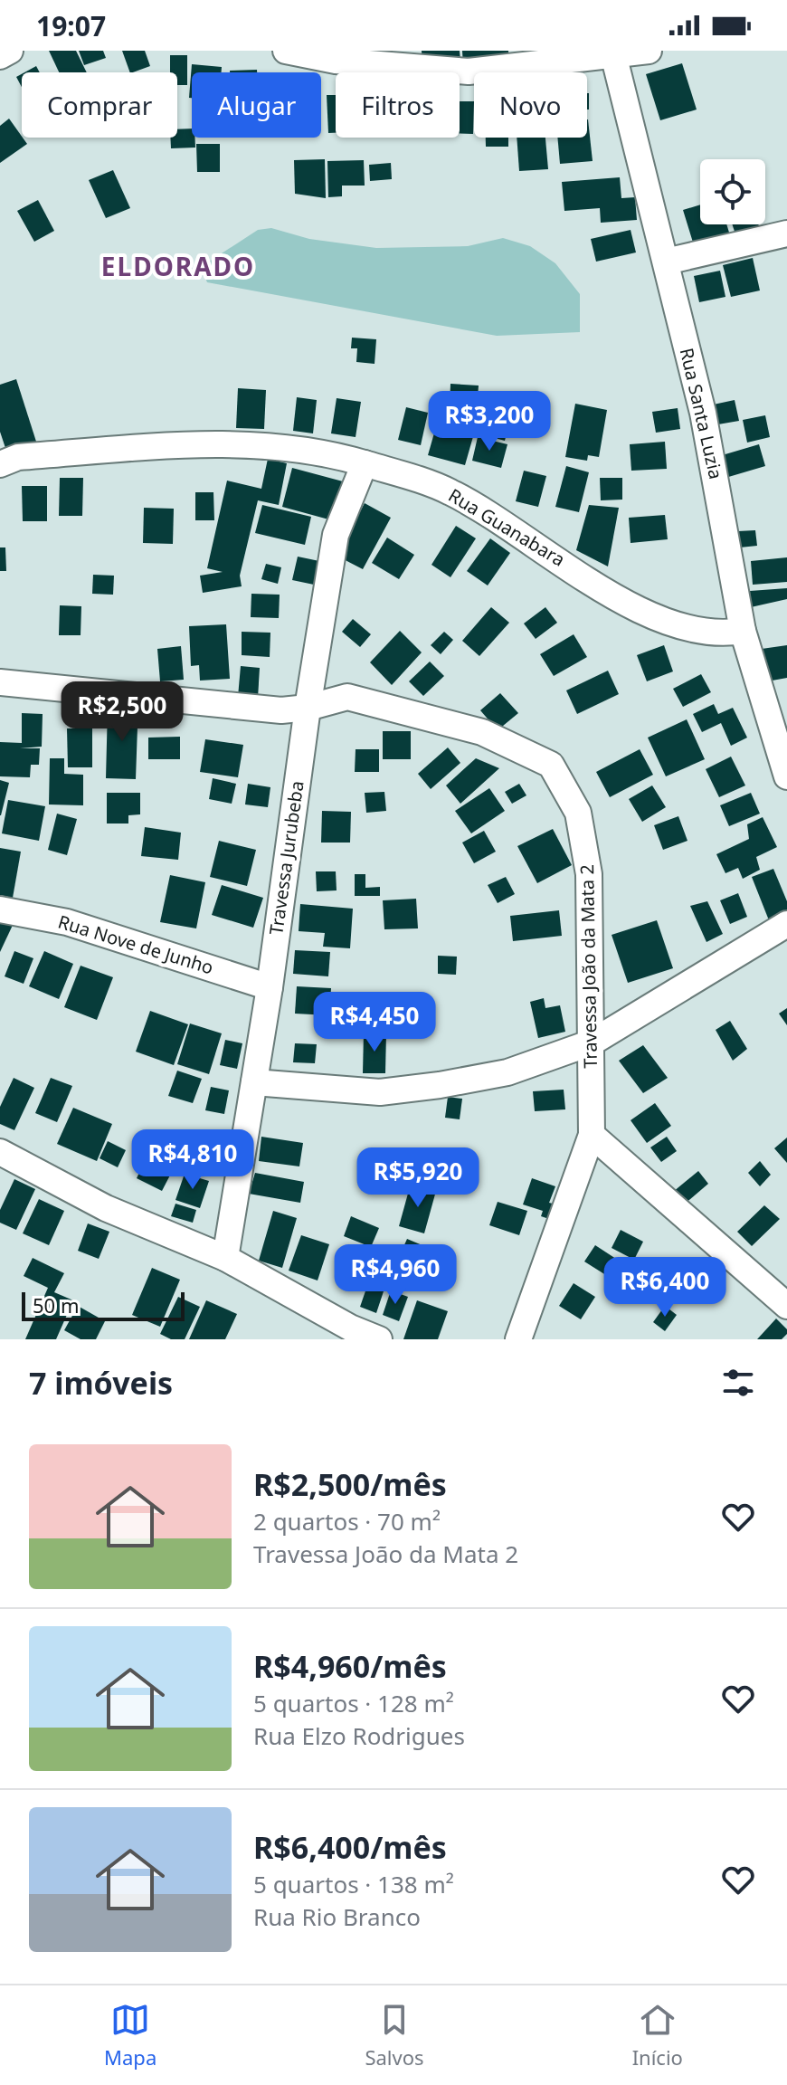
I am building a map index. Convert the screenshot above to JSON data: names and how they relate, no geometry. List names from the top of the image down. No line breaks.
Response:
{"streets":{"street":["Rua Santa Luzia","Rua Guanabara","Travessa Jurubeba","Rua Nove de Junho","Travessa João da Mata 2"]},"crossings":[["Rua Santa Luzia","Rua Guanabara"],["Rua Guanabara","Travessa Jurubeba"],["Travessa Jurubeba","Rua Nove de Junho"],["Travessa Jurubeba","Travessa João da Mata 2"]],"districts":["ELDORADO"],"scale_bar":"50 m","page":{"status":"19:07","chip":["Comprar","Alugar","Filtros","Novo"],"price":["R$3,200","R$2,500","R$4,450","R$4,810","R$5,920","R$4,960","R$6,400"],"scale":"50 m","heading":"7 imóveis","list":[{"name":"R$2,500/mês","note":"2 quartos · 70 m² · Travessa João da Mata 2"},{"name":"R$4,960/mês","note":"5 quartos · 128 m² · Rua Elzo Rodrigues"},{"name":"R$6,400/mês","note":"5 quartos · 138 m² · Rua Rio Branco"}],"tabs":["Mapa","Salvos","Início"]}}
